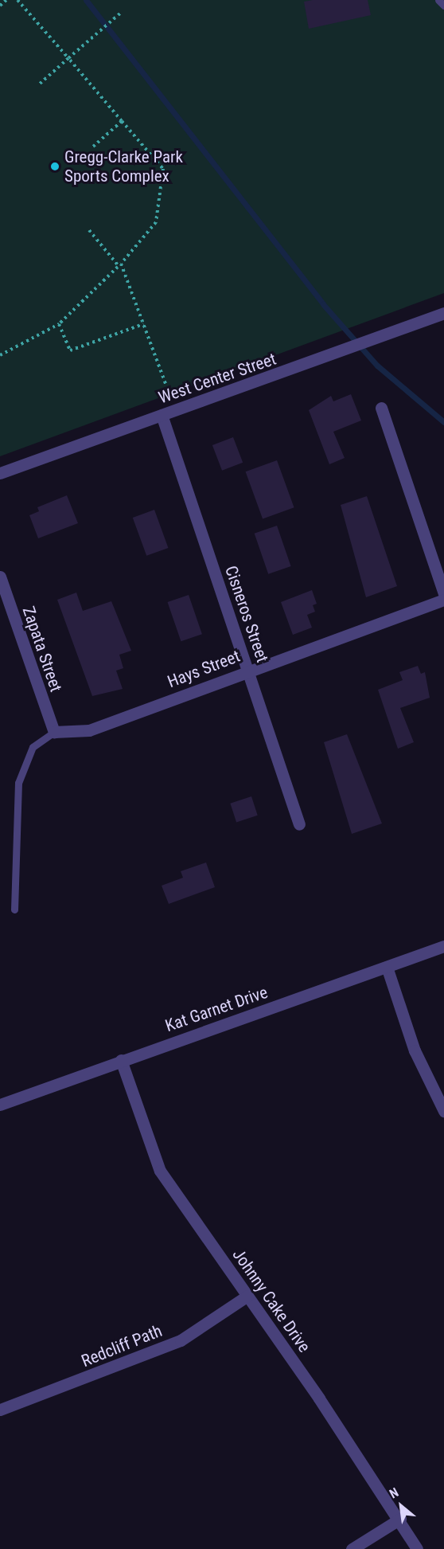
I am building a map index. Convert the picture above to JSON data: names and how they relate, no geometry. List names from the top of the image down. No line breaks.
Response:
{"streets":{"street":["West Center Street","Cisneros Street","Zapata Street","Hays Street","Kat Garnet Drive","Johnny Cake Drive","Redcliff Path"]},"crossings":[["West Center Street","Cisneros Street"],["Cisneros Street","Hays Street"],["Zapata Street","Hays Street"],["Kat Garnet Drive","Johnny Cake Drive"],["Johnny Cake Drive","Redcliff Path"]],"places":["Gregg-Clarke Park Sports Complex"],"north":"top left"}
